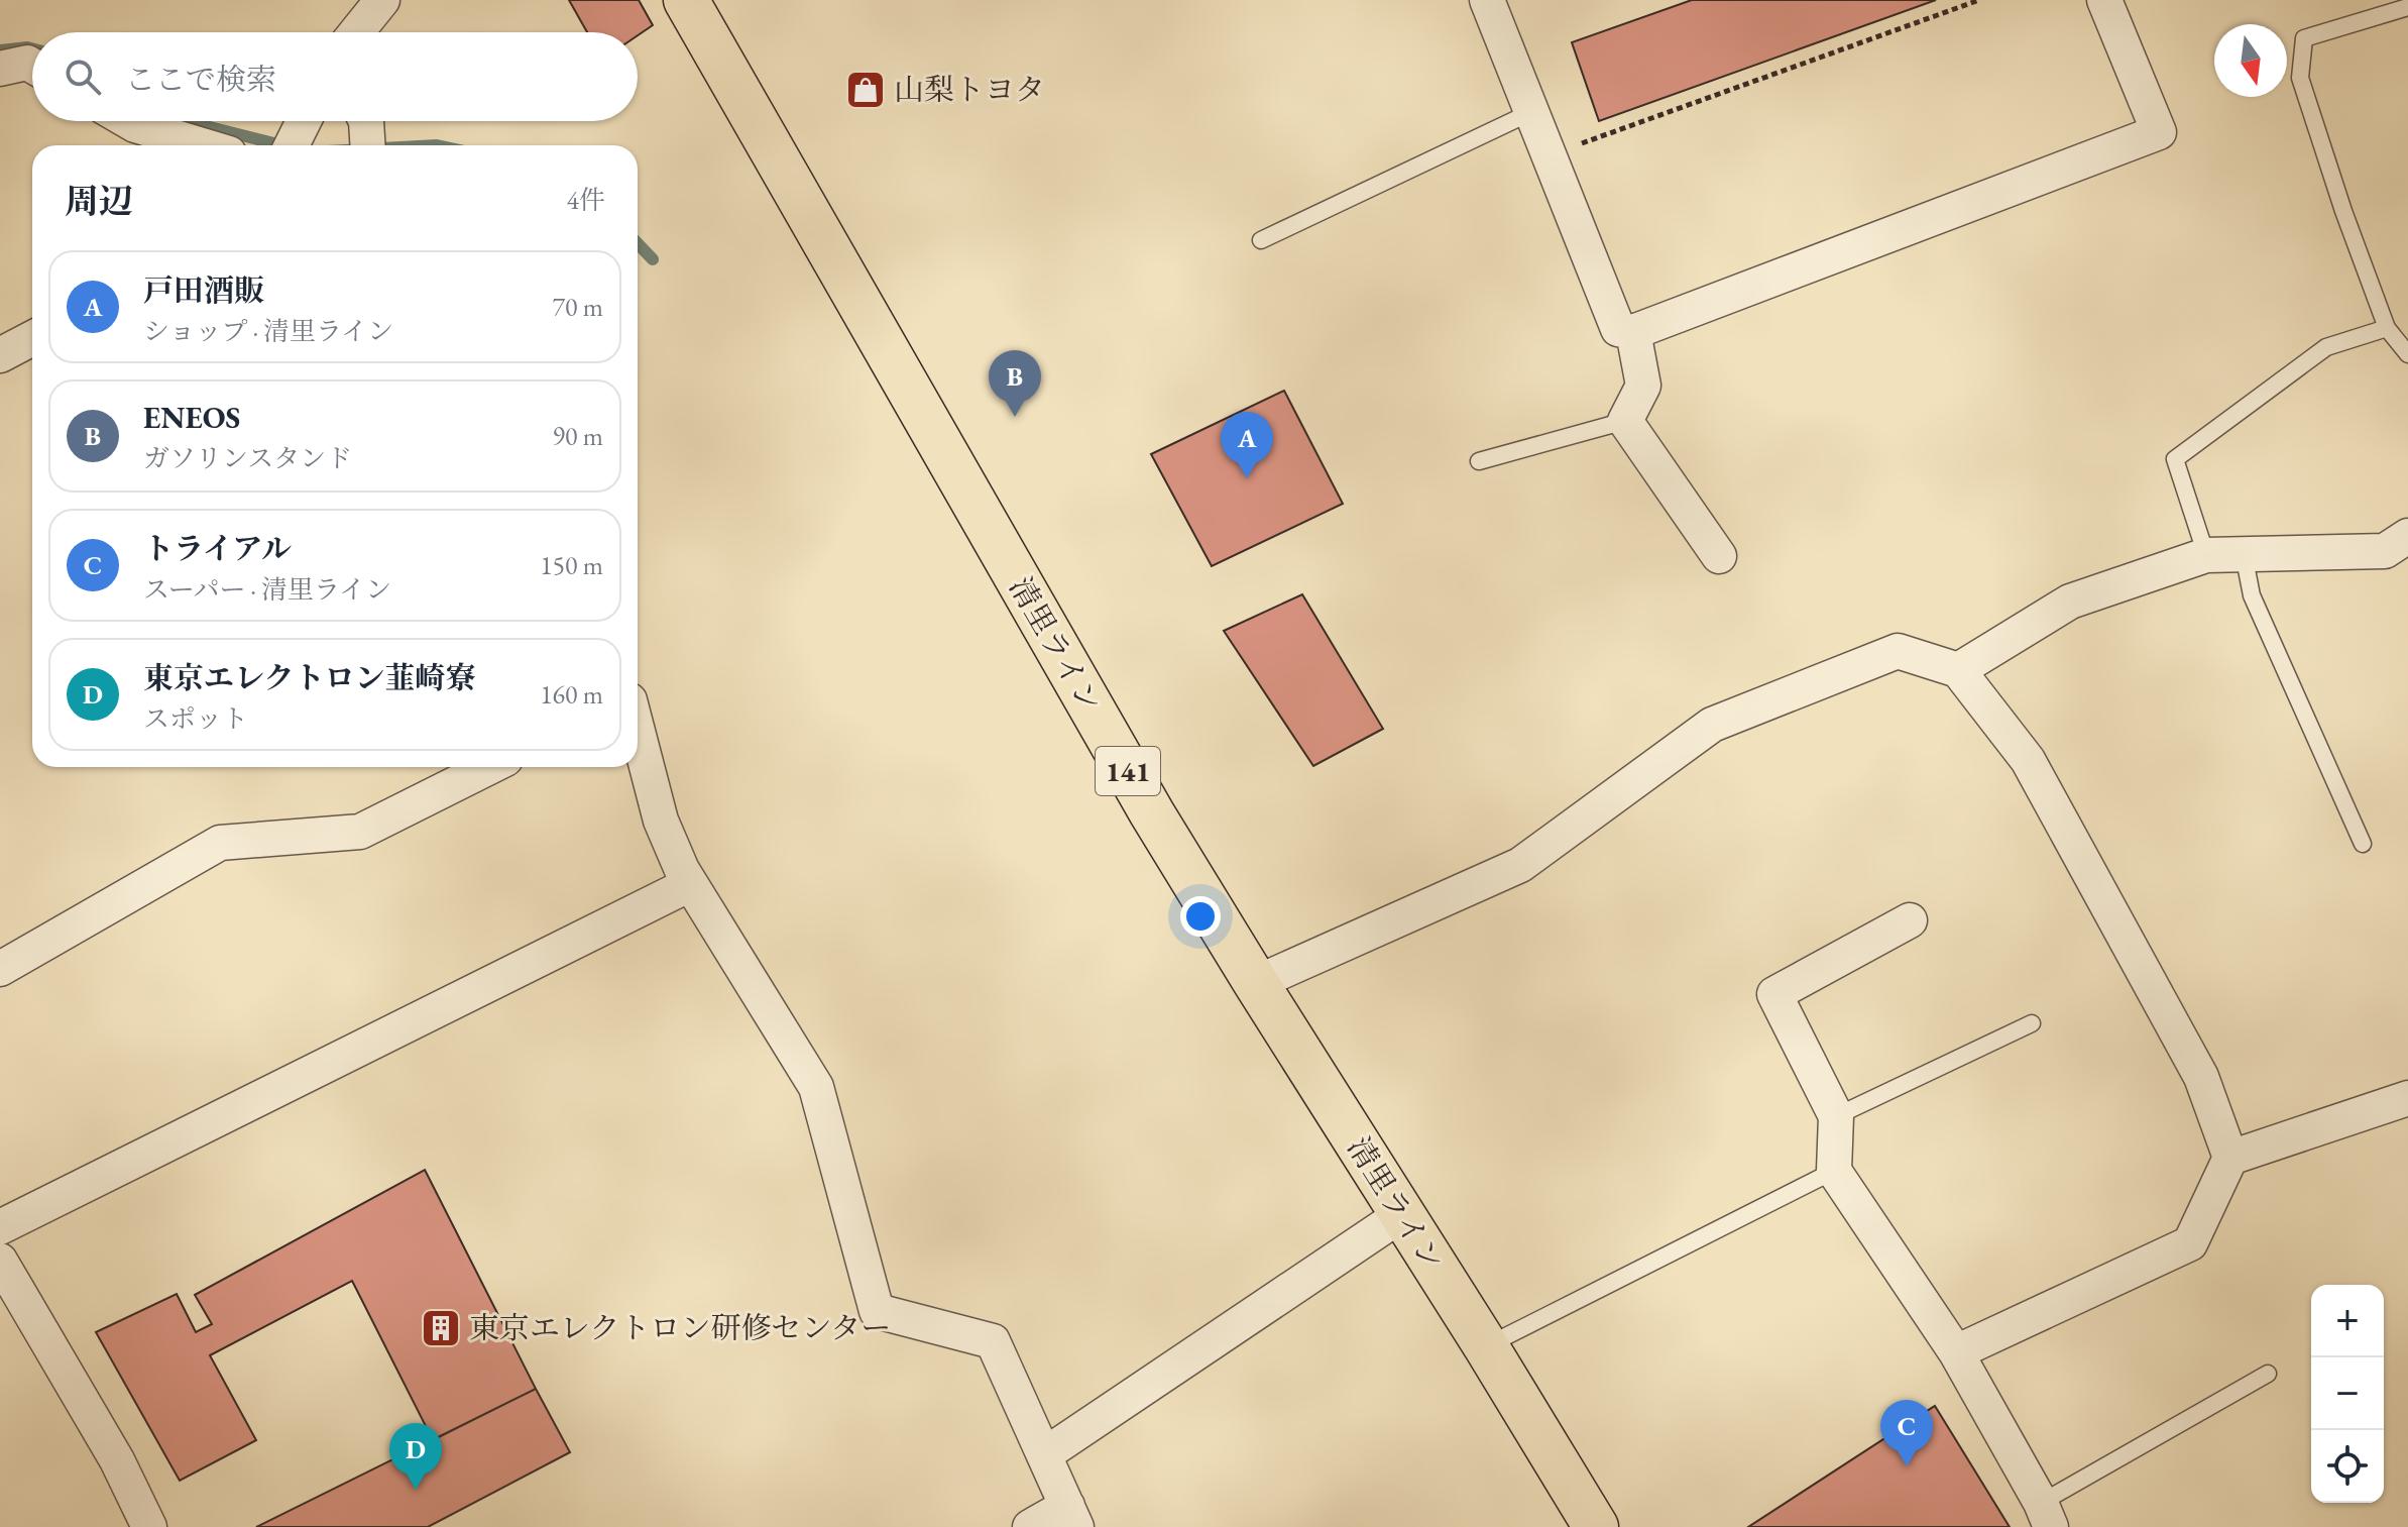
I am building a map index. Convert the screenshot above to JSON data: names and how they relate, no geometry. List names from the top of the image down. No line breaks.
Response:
{"streets":{"highway":["清里ライン","141"]},"places":{"shop":["山梨トヨタ"],"building":["東京エレクトロン研修センター"]},"north":"bottom","page":{"search":"ここで検索","heading":["周辺","4件"],"list":[{"mark":"A","name":"戸田酒販","note":"ショップ · 清里ライン","value":"70 m"},{"mark":"B","name":"ENEOS","note":"ガソリンスタンド","value":"90 m"},{"mark":"C","name":"トライアル","note":"スーパー · 清里ライン","value":"150 m"},{"mark":"D","name":"東京エレクトロン韮崎寮","note":"スポット","value":"160 m"}],"pins":["B","A","C","D"],"map_buttons":["+","−"]}}
